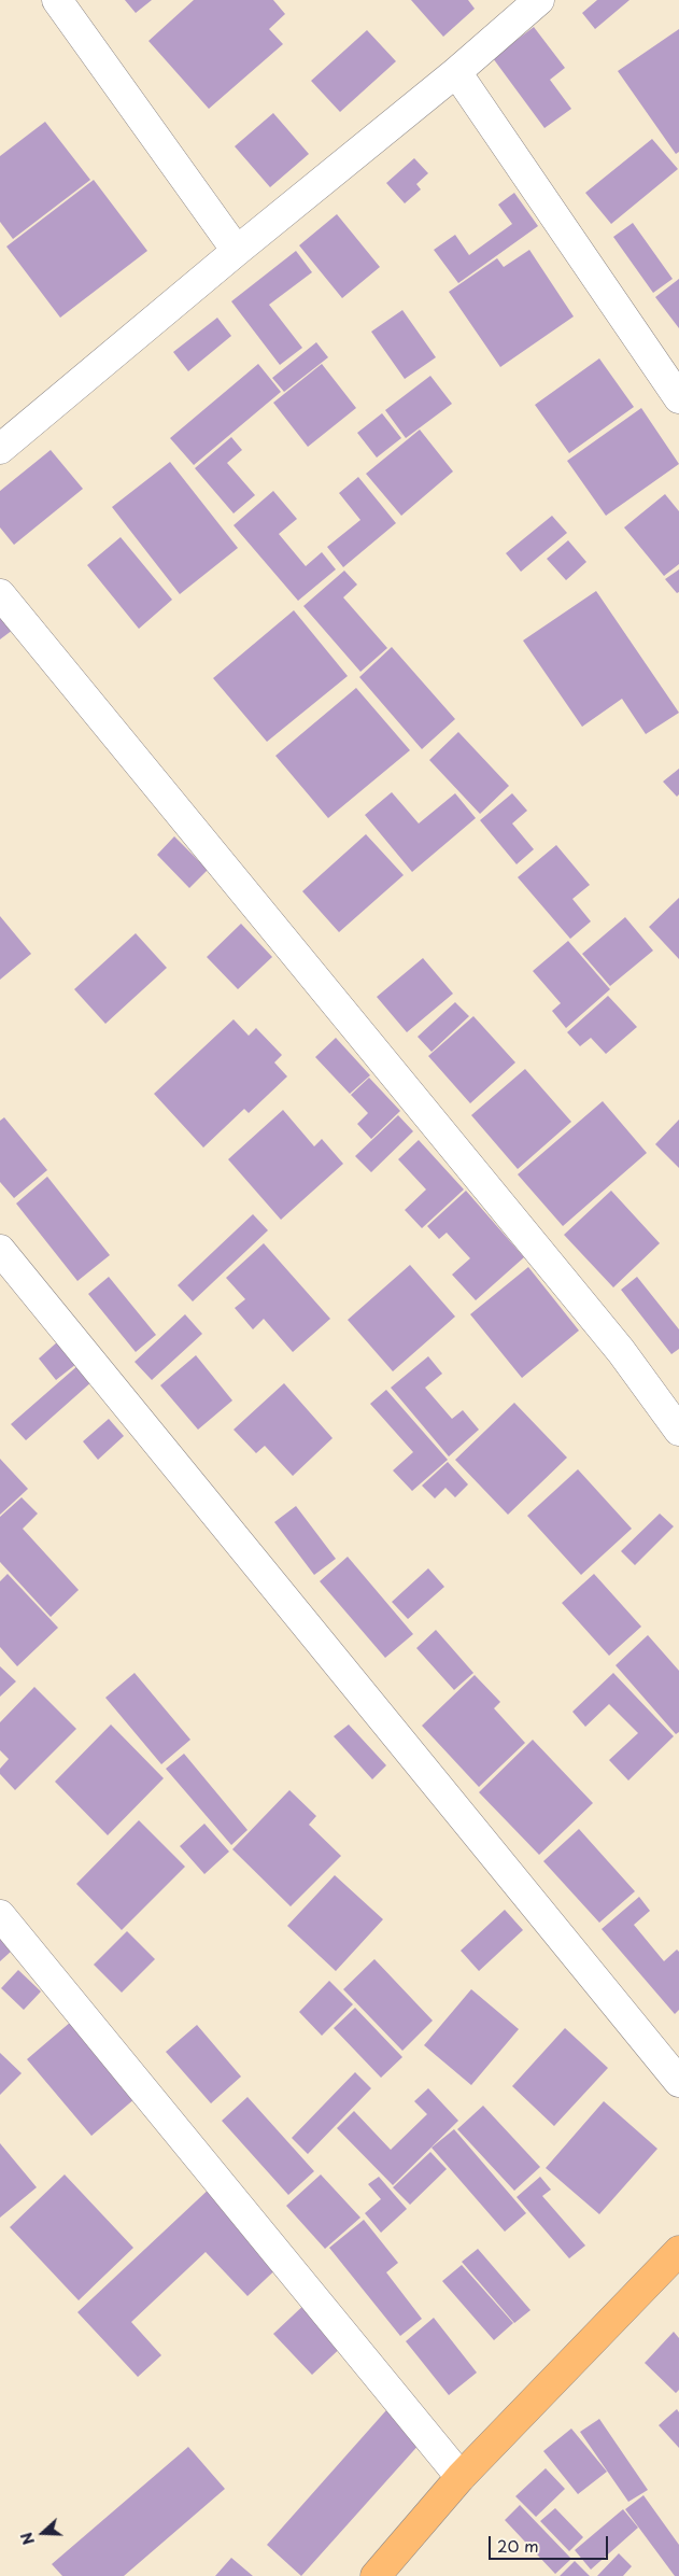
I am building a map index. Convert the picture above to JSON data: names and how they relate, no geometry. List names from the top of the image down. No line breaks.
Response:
{"scale_bar":"20 m","north":"left"}
